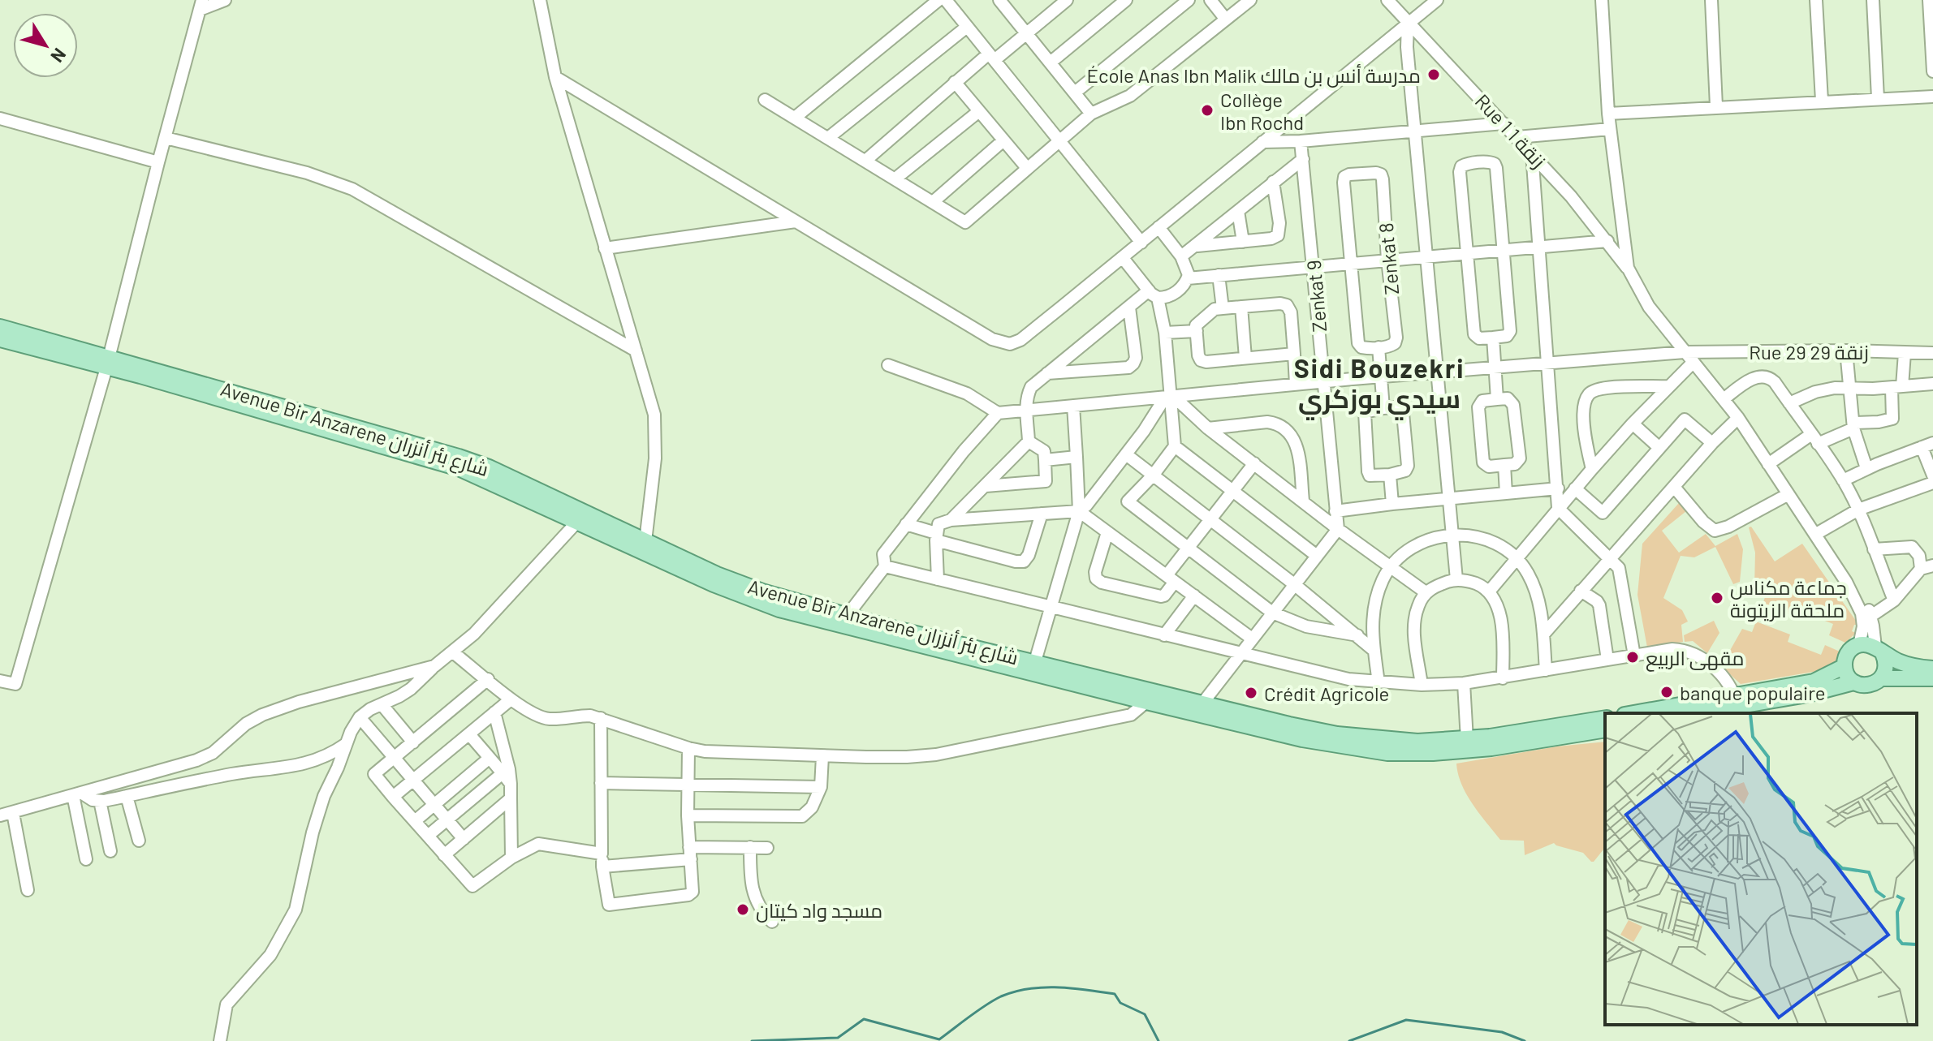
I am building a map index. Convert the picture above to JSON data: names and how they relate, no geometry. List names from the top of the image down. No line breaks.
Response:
{"streets":{"main road":["Avenue Bir Anzarene شارع بئر أنزران"],"street":["Rue 1 زنقة 1","Zenkat 8","Zenkat 9","Rue 29 زنقة 29"]},"crossings":[["Zenkat 9","Rue 29 زنقة 29"]],"districts":["Sidi Bouzekri سيدي بوزكري"],"places":["École Anas Ibn Malik مدرسة أنس بن مالك","Collège Ibn Rochd","جماعة مكناس ملحقة الزيتونة","مقهى الربيع","banque populaire","Crédit Agricole","مسجد واد كيتان"],"north":"bottom right"}
